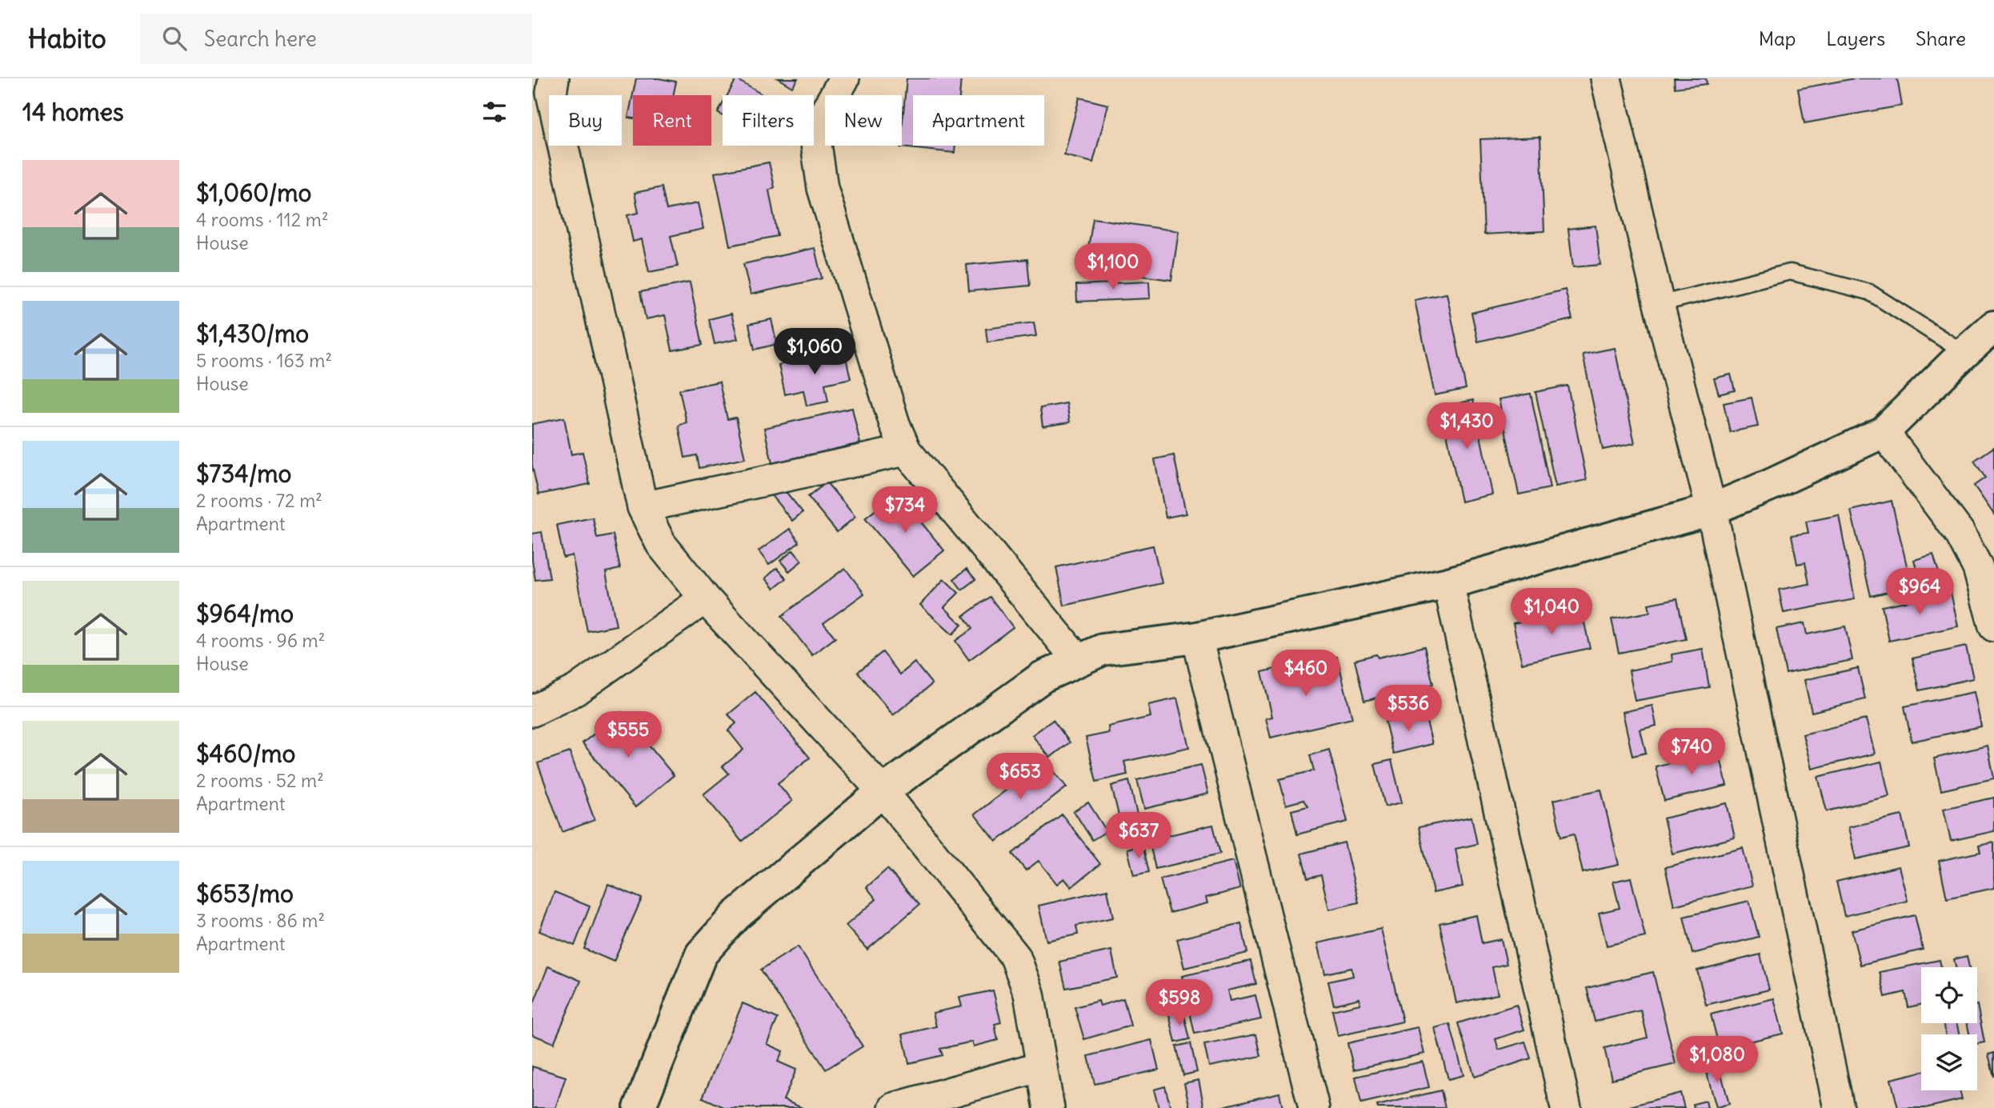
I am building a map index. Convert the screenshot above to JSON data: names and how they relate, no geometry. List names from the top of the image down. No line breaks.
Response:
{"page":{"header":"Habito","search":"Search here","nav":["Map","Layers","Share"],"heading":"14 homes","chip":["Buy","Rent","Filters","New","Apartment"],"list":[{"name":"$1,060/mo","note":"4 rooms · 112 m² · House"},{"name":"$1,430/mo","note":"5 rooms · 163 m² · House"},{"name":"$734/mo","note":"2 rooms · 72 m² · Apartment"},{"name":"$964/mo","note":"4 rooms · 96 m² · House"},{"name":"$460/mo","note":"2 rooms · 52 m² · Apartment"},{"name":"$653/mo","note":"3 rooms · 86 m² · Apartment"}],"price":["$1,100","$1,060","$1,430","$734","$964","$1,040","$460","$536","$555","$740","$653","$637","$598","$1,080"]}}
